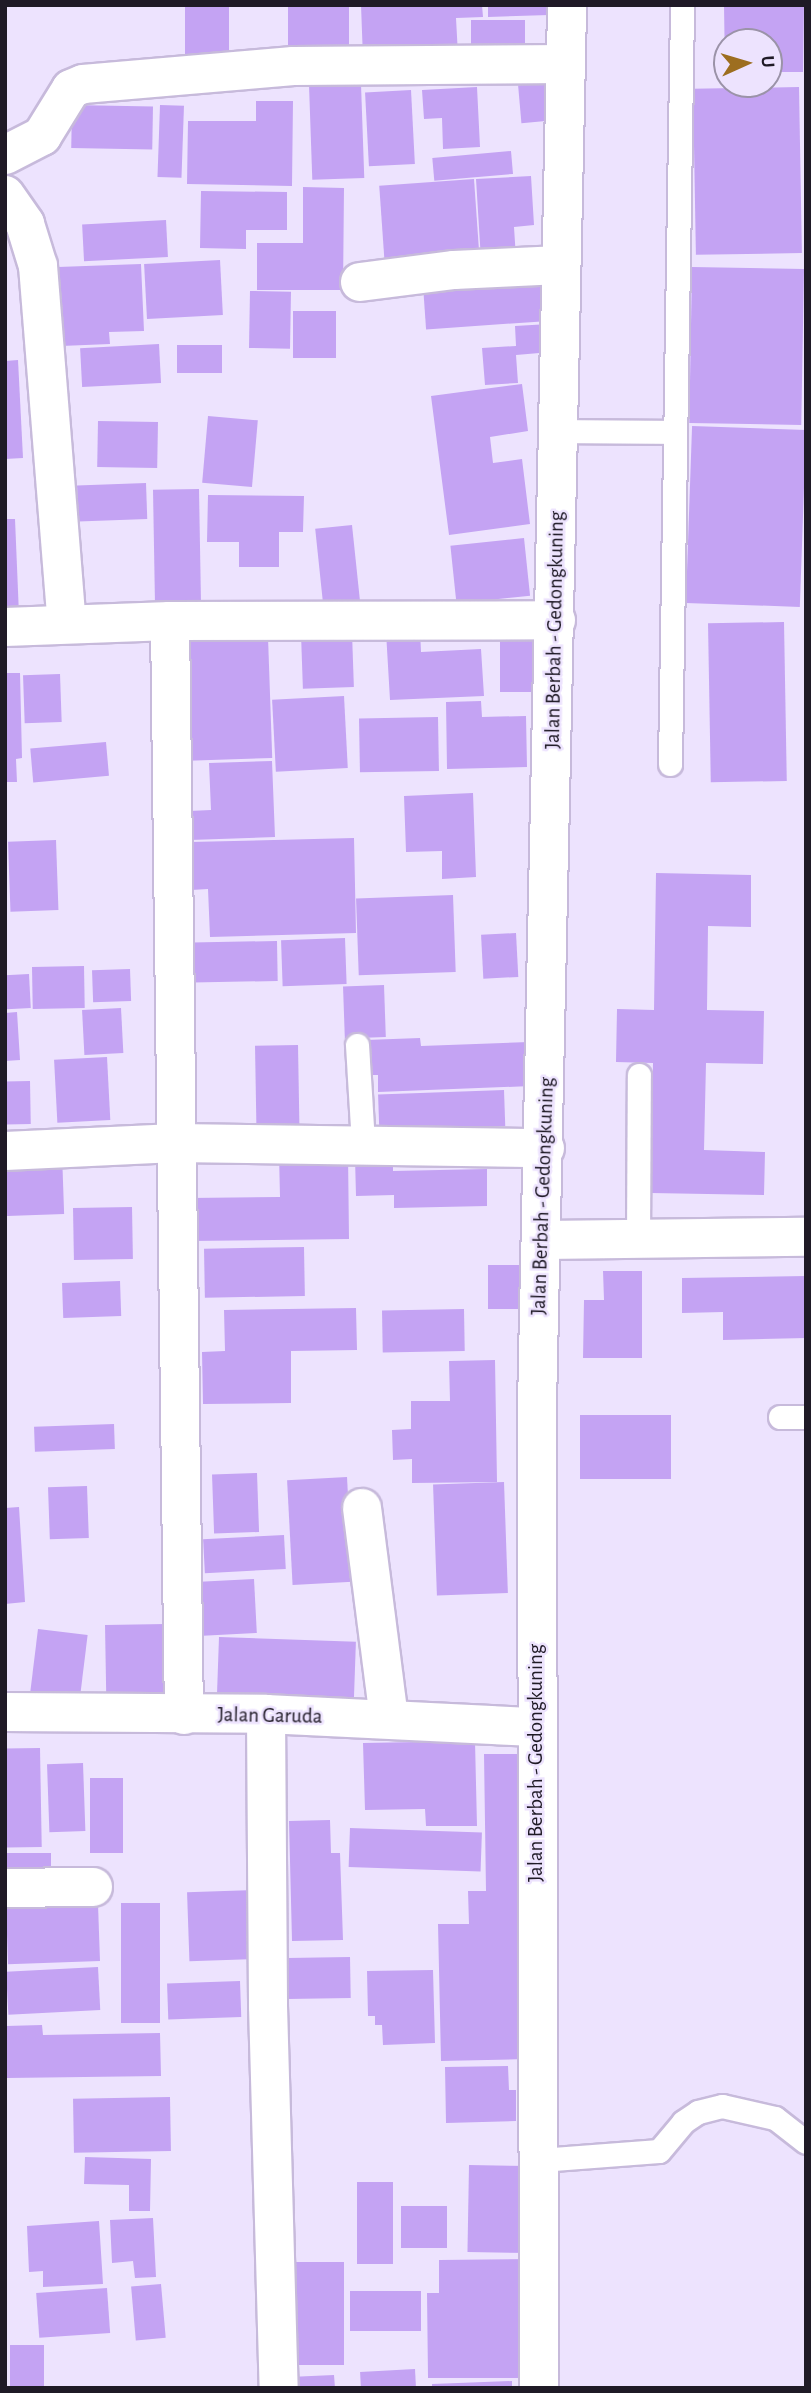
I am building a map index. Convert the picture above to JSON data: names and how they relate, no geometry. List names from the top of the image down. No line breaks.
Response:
{"streets":{"street":["Jalan Berbah - Gedongkuning","Jalan Garuda"]},"crossings":[["Jalan Berbah - Gedongkuning","Jalan Garuda"]],"north":"right"}
